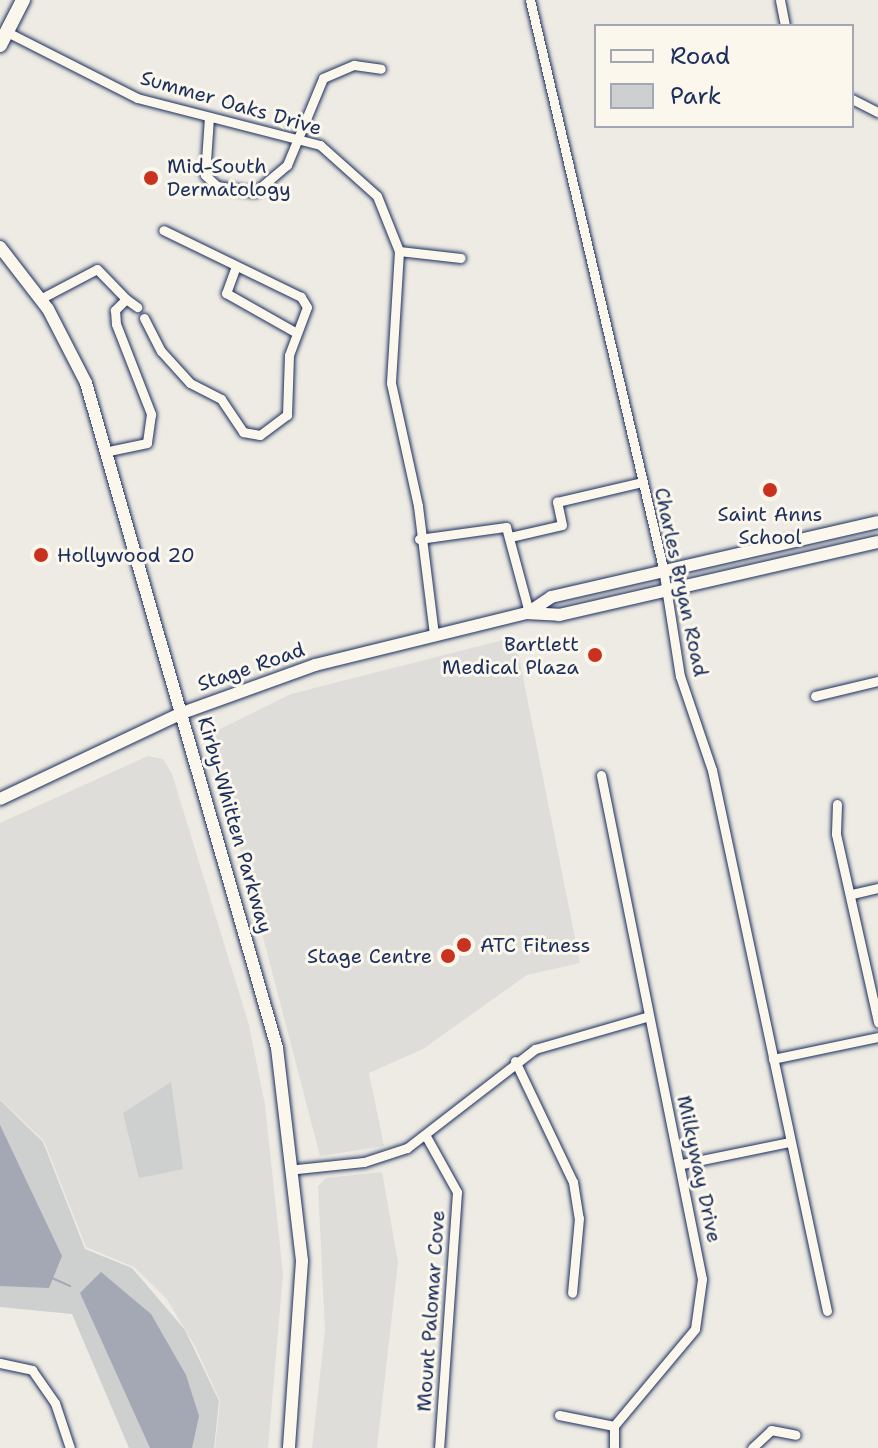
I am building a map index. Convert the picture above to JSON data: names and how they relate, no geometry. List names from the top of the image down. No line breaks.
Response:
{"streets":{"main road":["Stage Road","Kirby-Whitten Parkway"],"street":["Summer Oaks Drive","Charles Bryan Road","Milkyway Drive","Mount Palomar Cove"]},"crossings":[["Summer Oaks Drive","Stage Road"],["Charles Bryan Road","Stage Road"],["Stage Road","Kirby-Whitten Parkway"]],"places":["Mid-South Dermatology","Saint Anns School","Hollywood 20","Bartlett Medical Plaza","ATC Fitness","Stage Centre"],"legend":["Road","Park"]}
